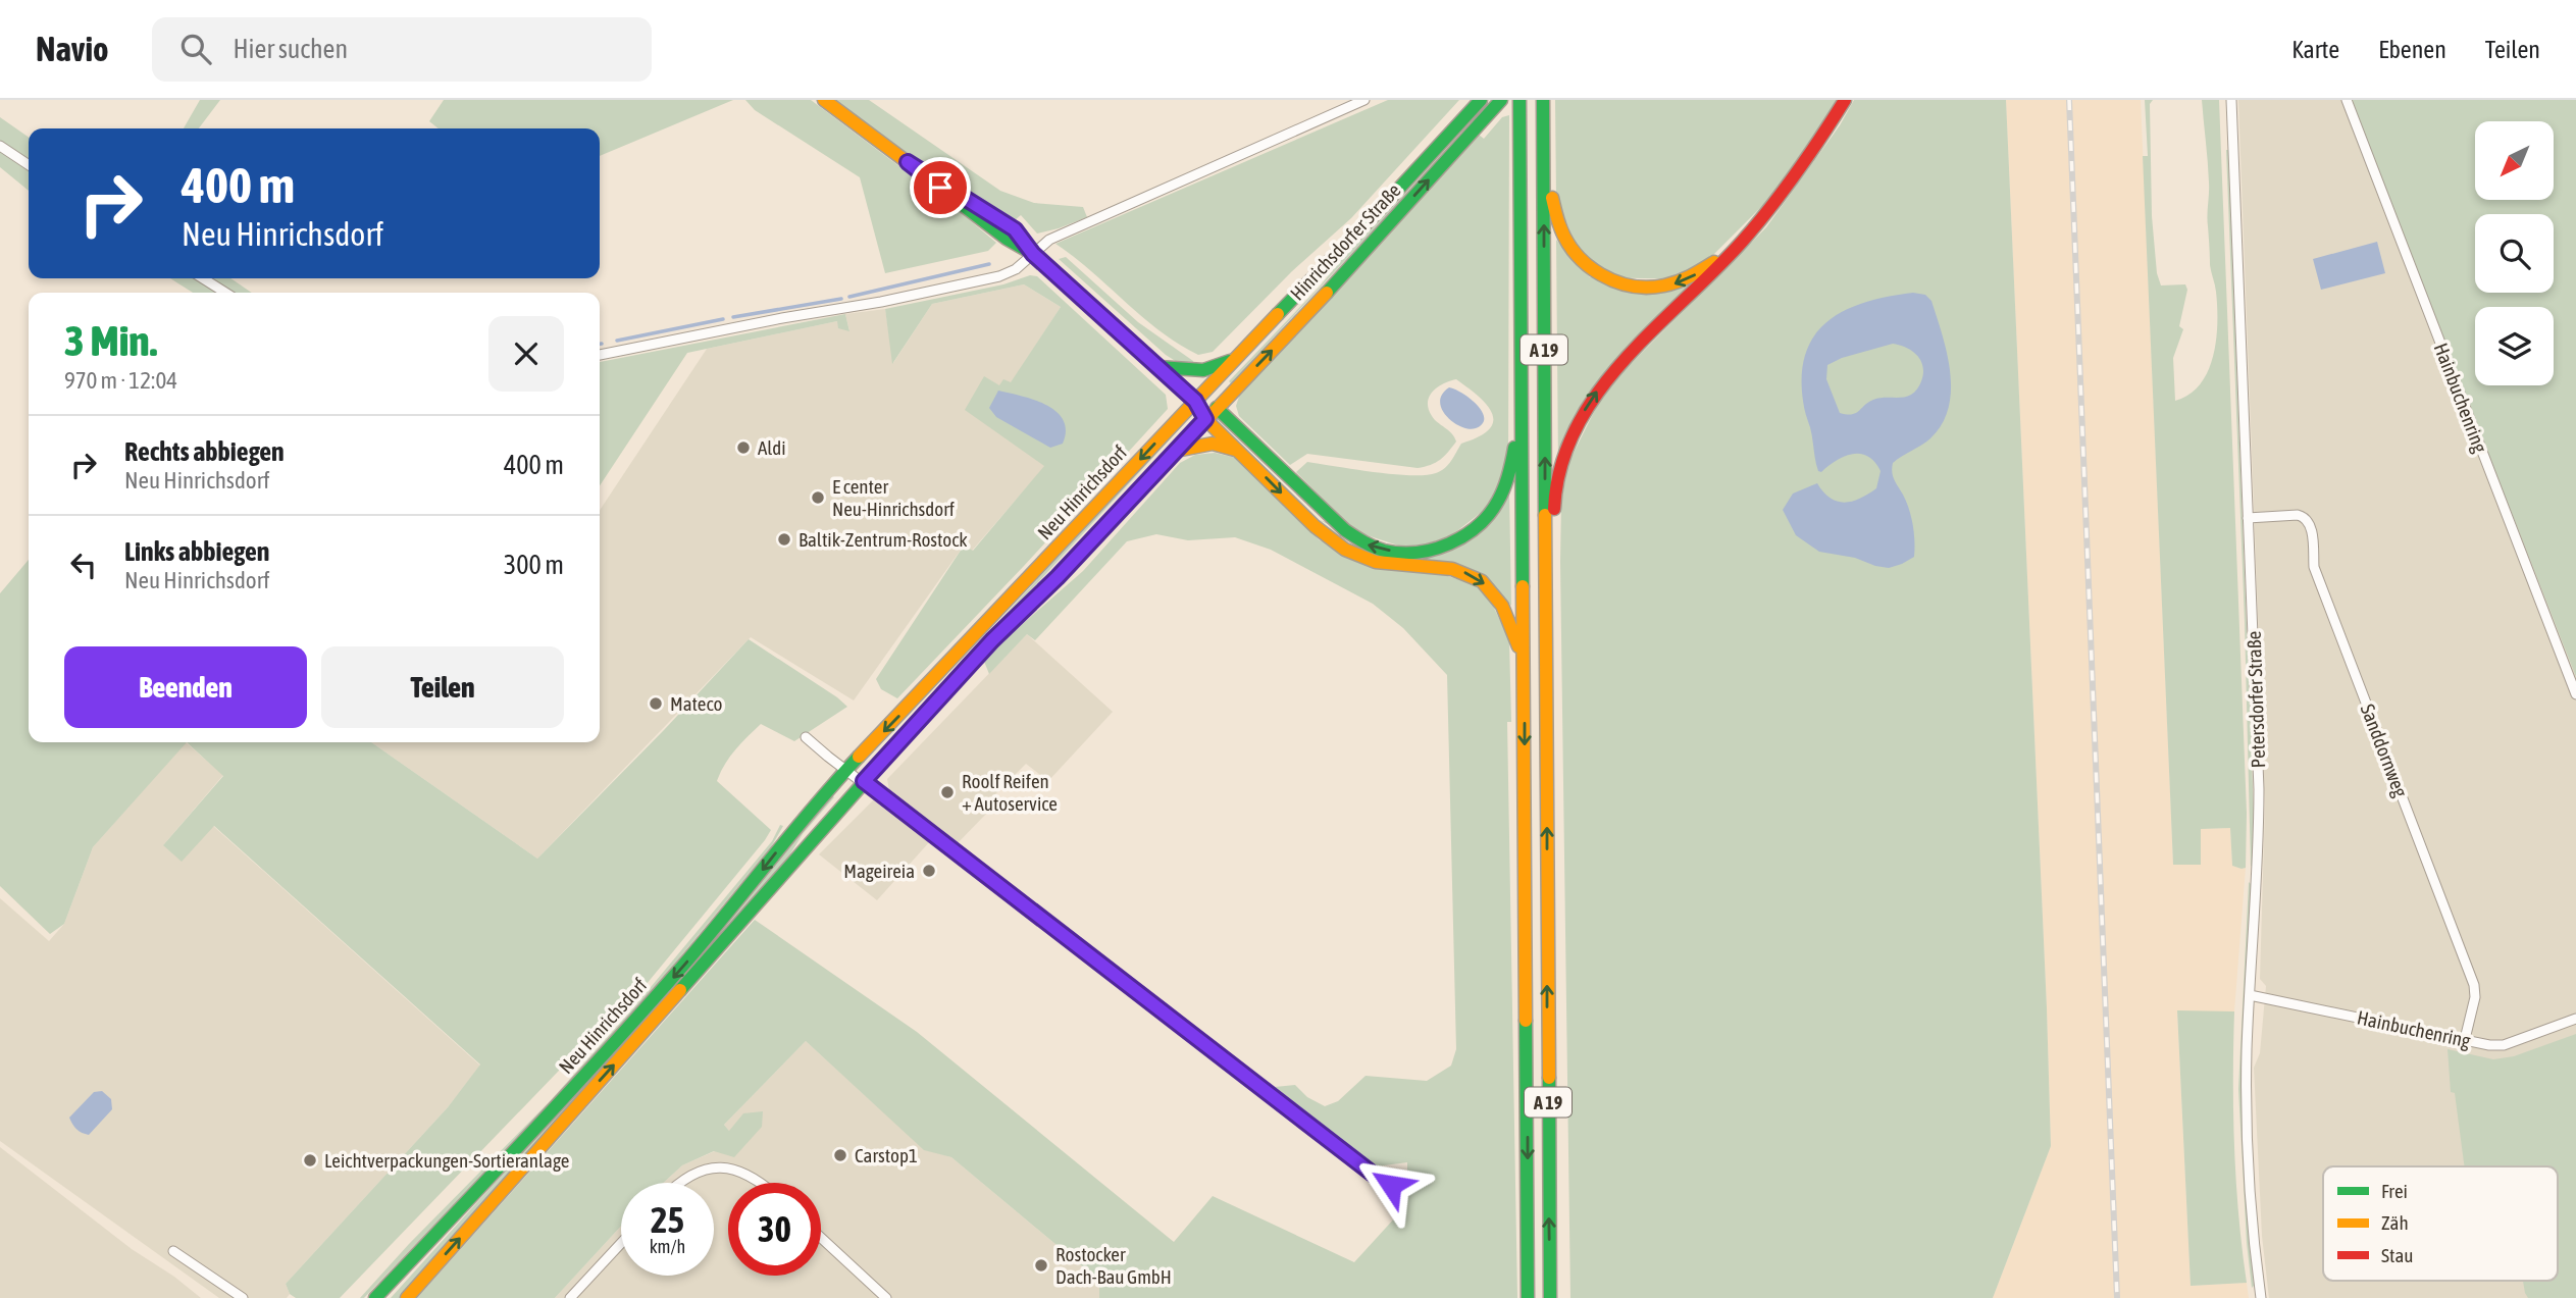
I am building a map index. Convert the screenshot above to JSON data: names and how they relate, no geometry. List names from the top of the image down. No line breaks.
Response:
{"streets":{"main road":["Hinrichsdorfer Straße","A 19","Neu Hinrichsdorf"],"street":["Hainbuchenring","Petersdorfer Straße","Sanddornweg"]},"crossings":[["Hinrichsdorfer Straße","Neu Hinrichsdorf"],["Hainbuchenring","Petersdorfer Straße"],["Hainbuchenring","Sanddornweg"],["Petersdorfer Straße","Sanddornweg"]],"places":["Aldi","E center Neu-Hinrichsdorf","Baltik-Zentrum-Rostock","Mateco","Roolf Reifen + Autoservice","Mageireia","Carstop1","Leichtverpackungen-Sortieranlage","Rostocker Dach-Bau GmbH"],"legend":["Frei","Zäh","Stau"],"north":"bottom left","page":{"header":"Navio","search":"Hier suchen","nav":["Karte","Ebenen","Teilen"],"turn":["400 m","Neu Hinrichsdorf"],"heading":["3 Min.","970 m · 12:04"],"list":[{"name":"Rechts abbiegen","note":"Neu Hinrichsdorf","value":"400 m"},{"name":"Links abbiegen","note":"Neu Hinrichsdorf","value":"300 m"}],"buttons":["Beenden","Teilen"],"speed":"25 km/h","limit":"30"}}
